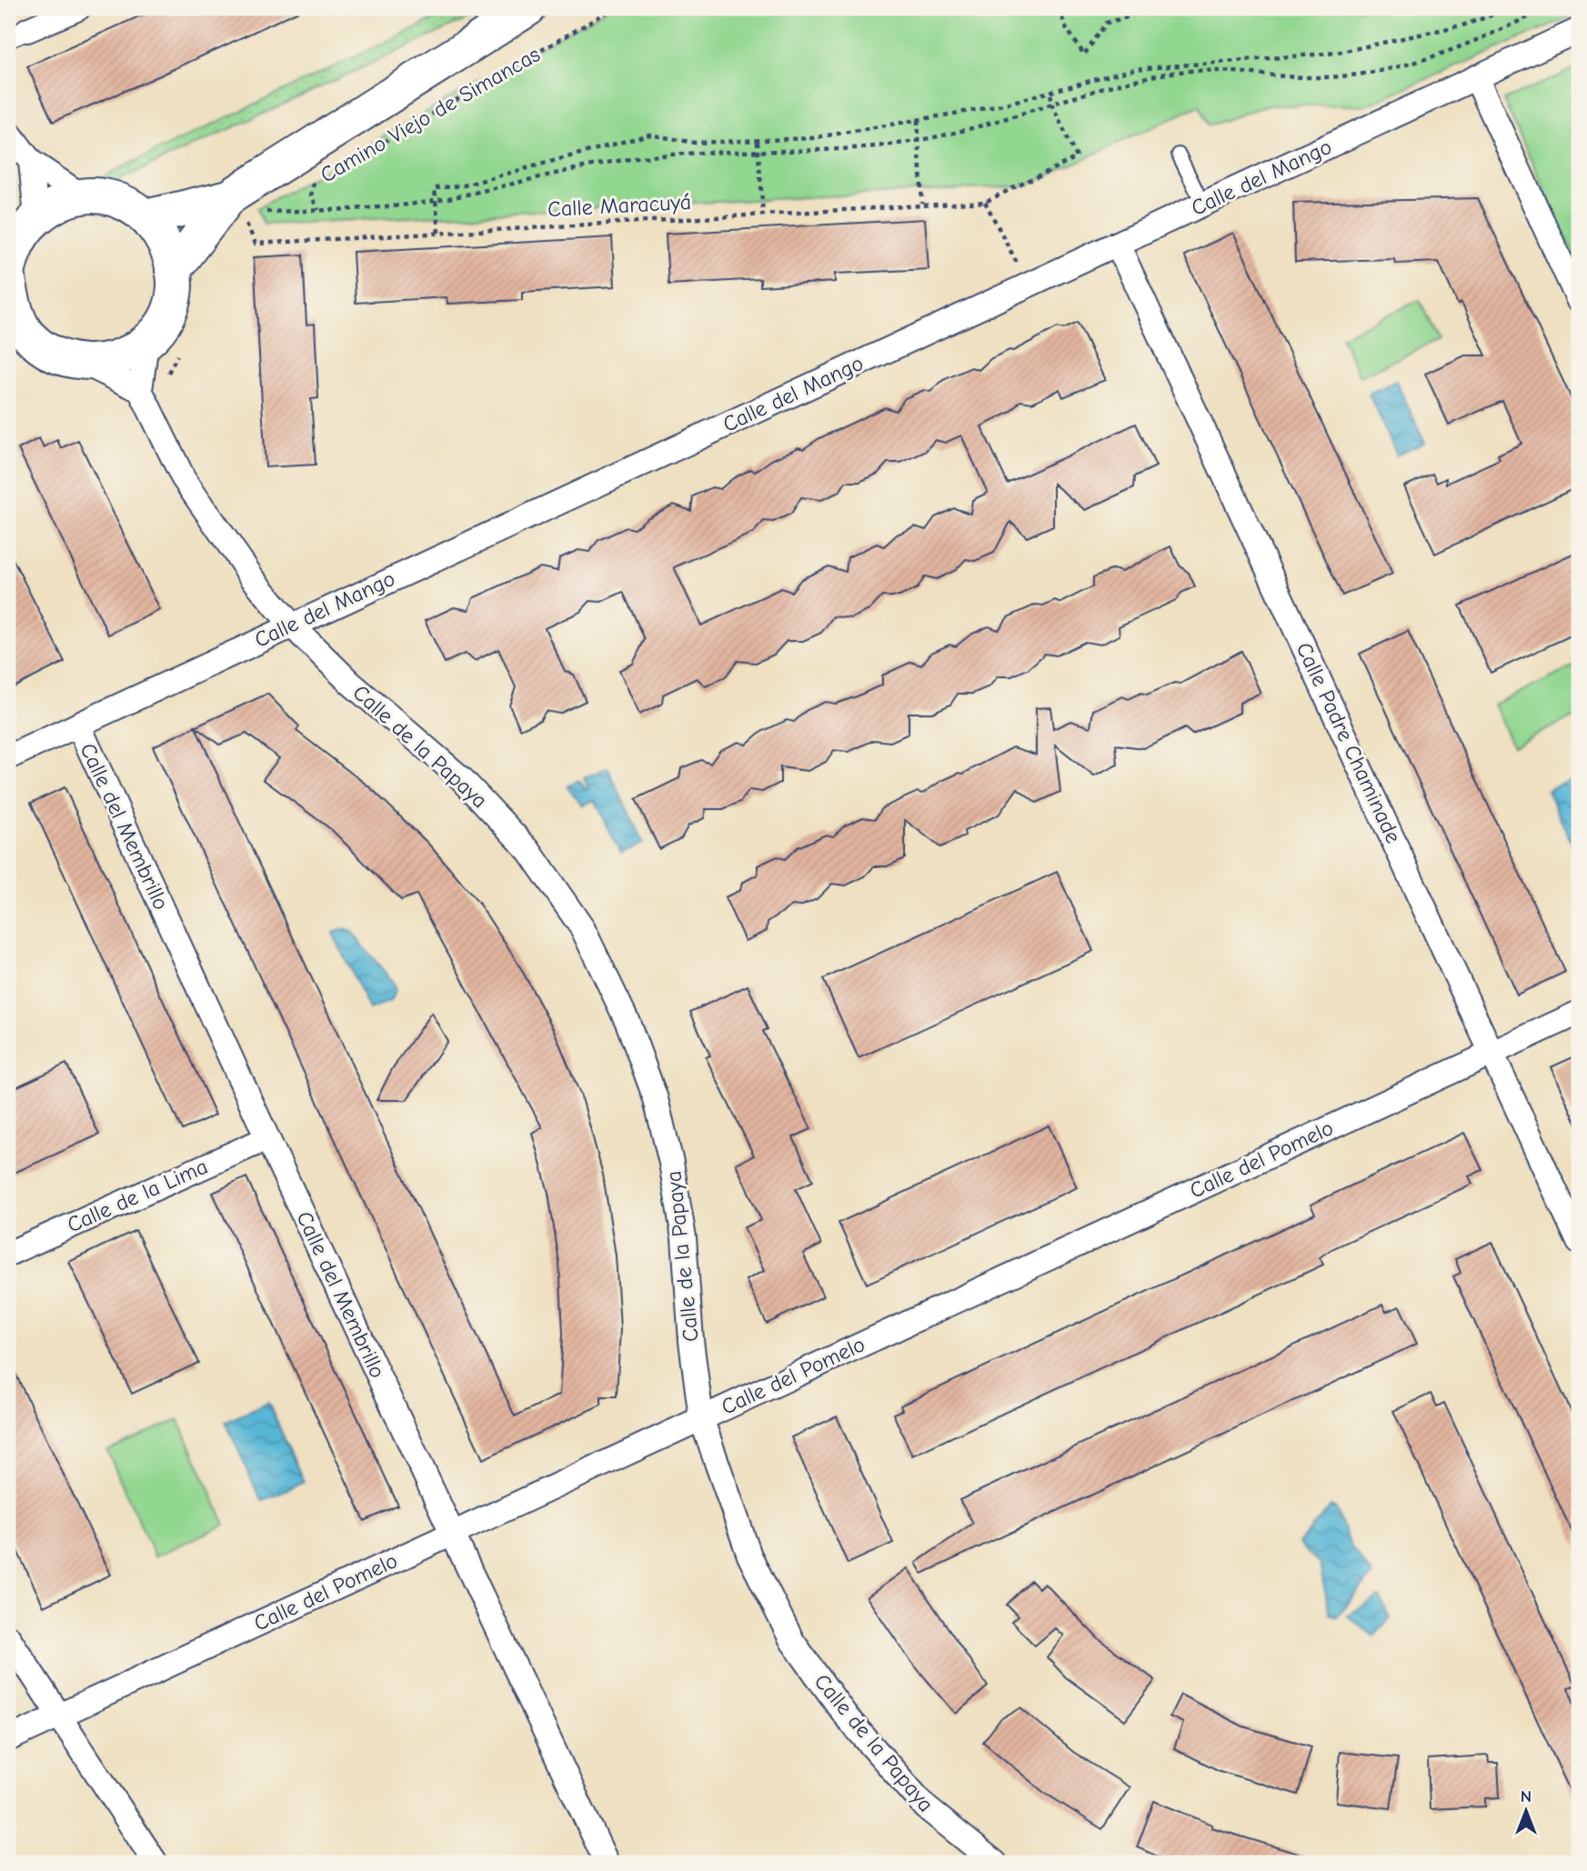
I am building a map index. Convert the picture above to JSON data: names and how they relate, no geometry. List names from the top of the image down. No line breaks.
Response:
{"streets":{"main road":["Camino Viejo de Simancas"],"street":["Calle del Mango","Calle Padre Chaminade","Calle de la Papaya","Calle del Membrillo","Calle del Pomelo","Calle de la Lima"],"path":["Calle Maracuyá"]},"crossings":[["Calle del Mango","Calle Padre Chaminade"],["Calle del Mango","Calle de la Papaya"],["Calle del Mango","Calle del Membrillo"],["Calle Padre Chaminade","Calle del Pomelo"],["Calle de la Papaya","Calle del Pomelo"],["Calle del Membrillo","Calle del Pomelo"],["Calle del Membrillo","Calle de la Lima"]],"north":"top"}
